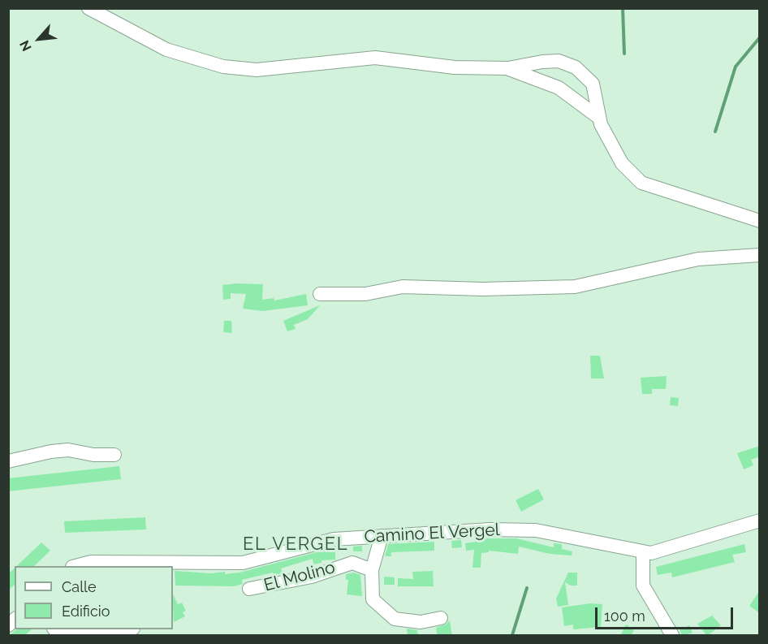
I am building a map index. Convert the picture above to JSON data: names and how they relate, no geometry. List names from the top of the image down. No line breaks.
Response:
{"streets":{"street":["Camino El Vergel","El Molino"]},"districts":["EL VERGEL"],"legend":["Calle","Edificio"],"scale_bar":"100 m","north":"bottom left"}
